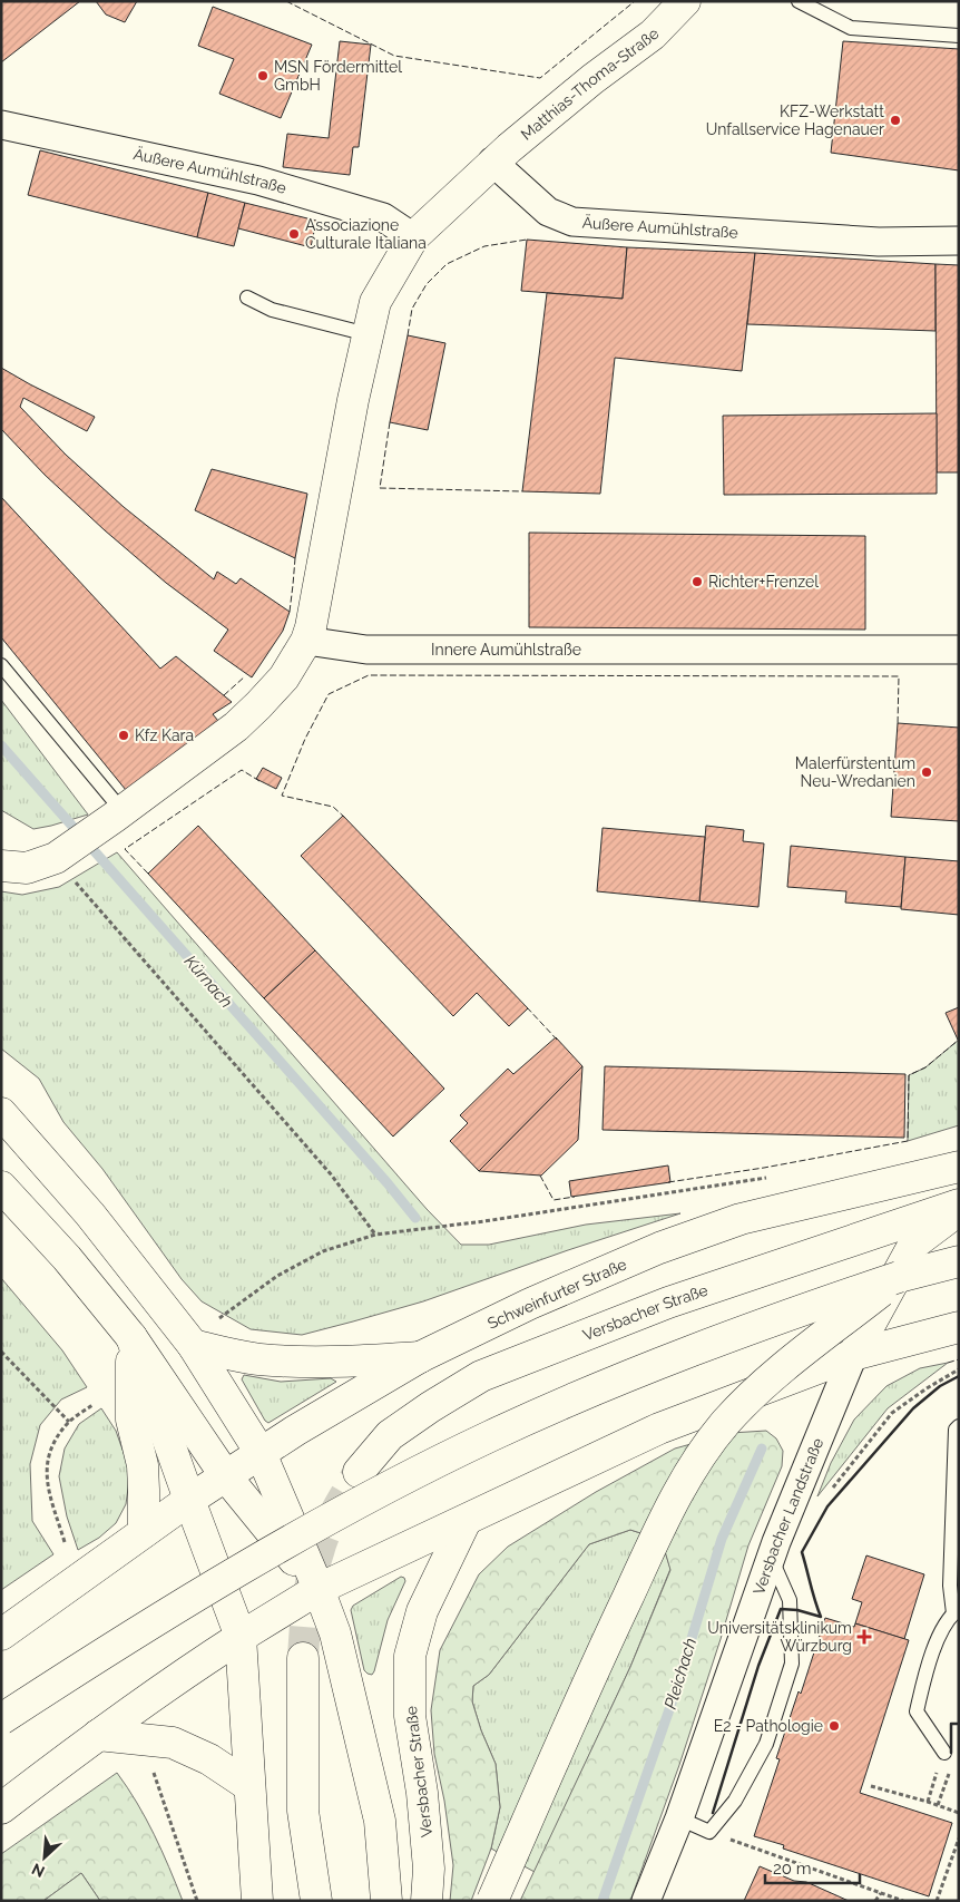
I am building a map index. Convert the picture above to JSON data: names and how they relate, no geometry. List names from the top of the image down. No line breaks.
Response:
{"streets":{"main road":["Matthias-Thoma-Straße","Schweinfurter Straße","Versbacher Straße"],"street":["Äußere Aumühlstraße","Innere Aumühlstraße","Versbacher Landstraße"]},"crossings":[["Matthias-Thoma-Straße","Äußere Aumühlstraße"]],"water":["Kürnach","Pleichach"],"places":{"other":["MSN Fördermittel GmbH","KFZ-Werkstatt Unfallservice Hagenauer","Associazione Culturale Italiana","Richter+Frenzel","Kfz Kara","Malerfürstentum Neu-Wredanien","E2 - Pathologie"],"health":["Universitätsklinikum Würzburg"]},"scale_bar":"20 m","north":"bottom left"}
